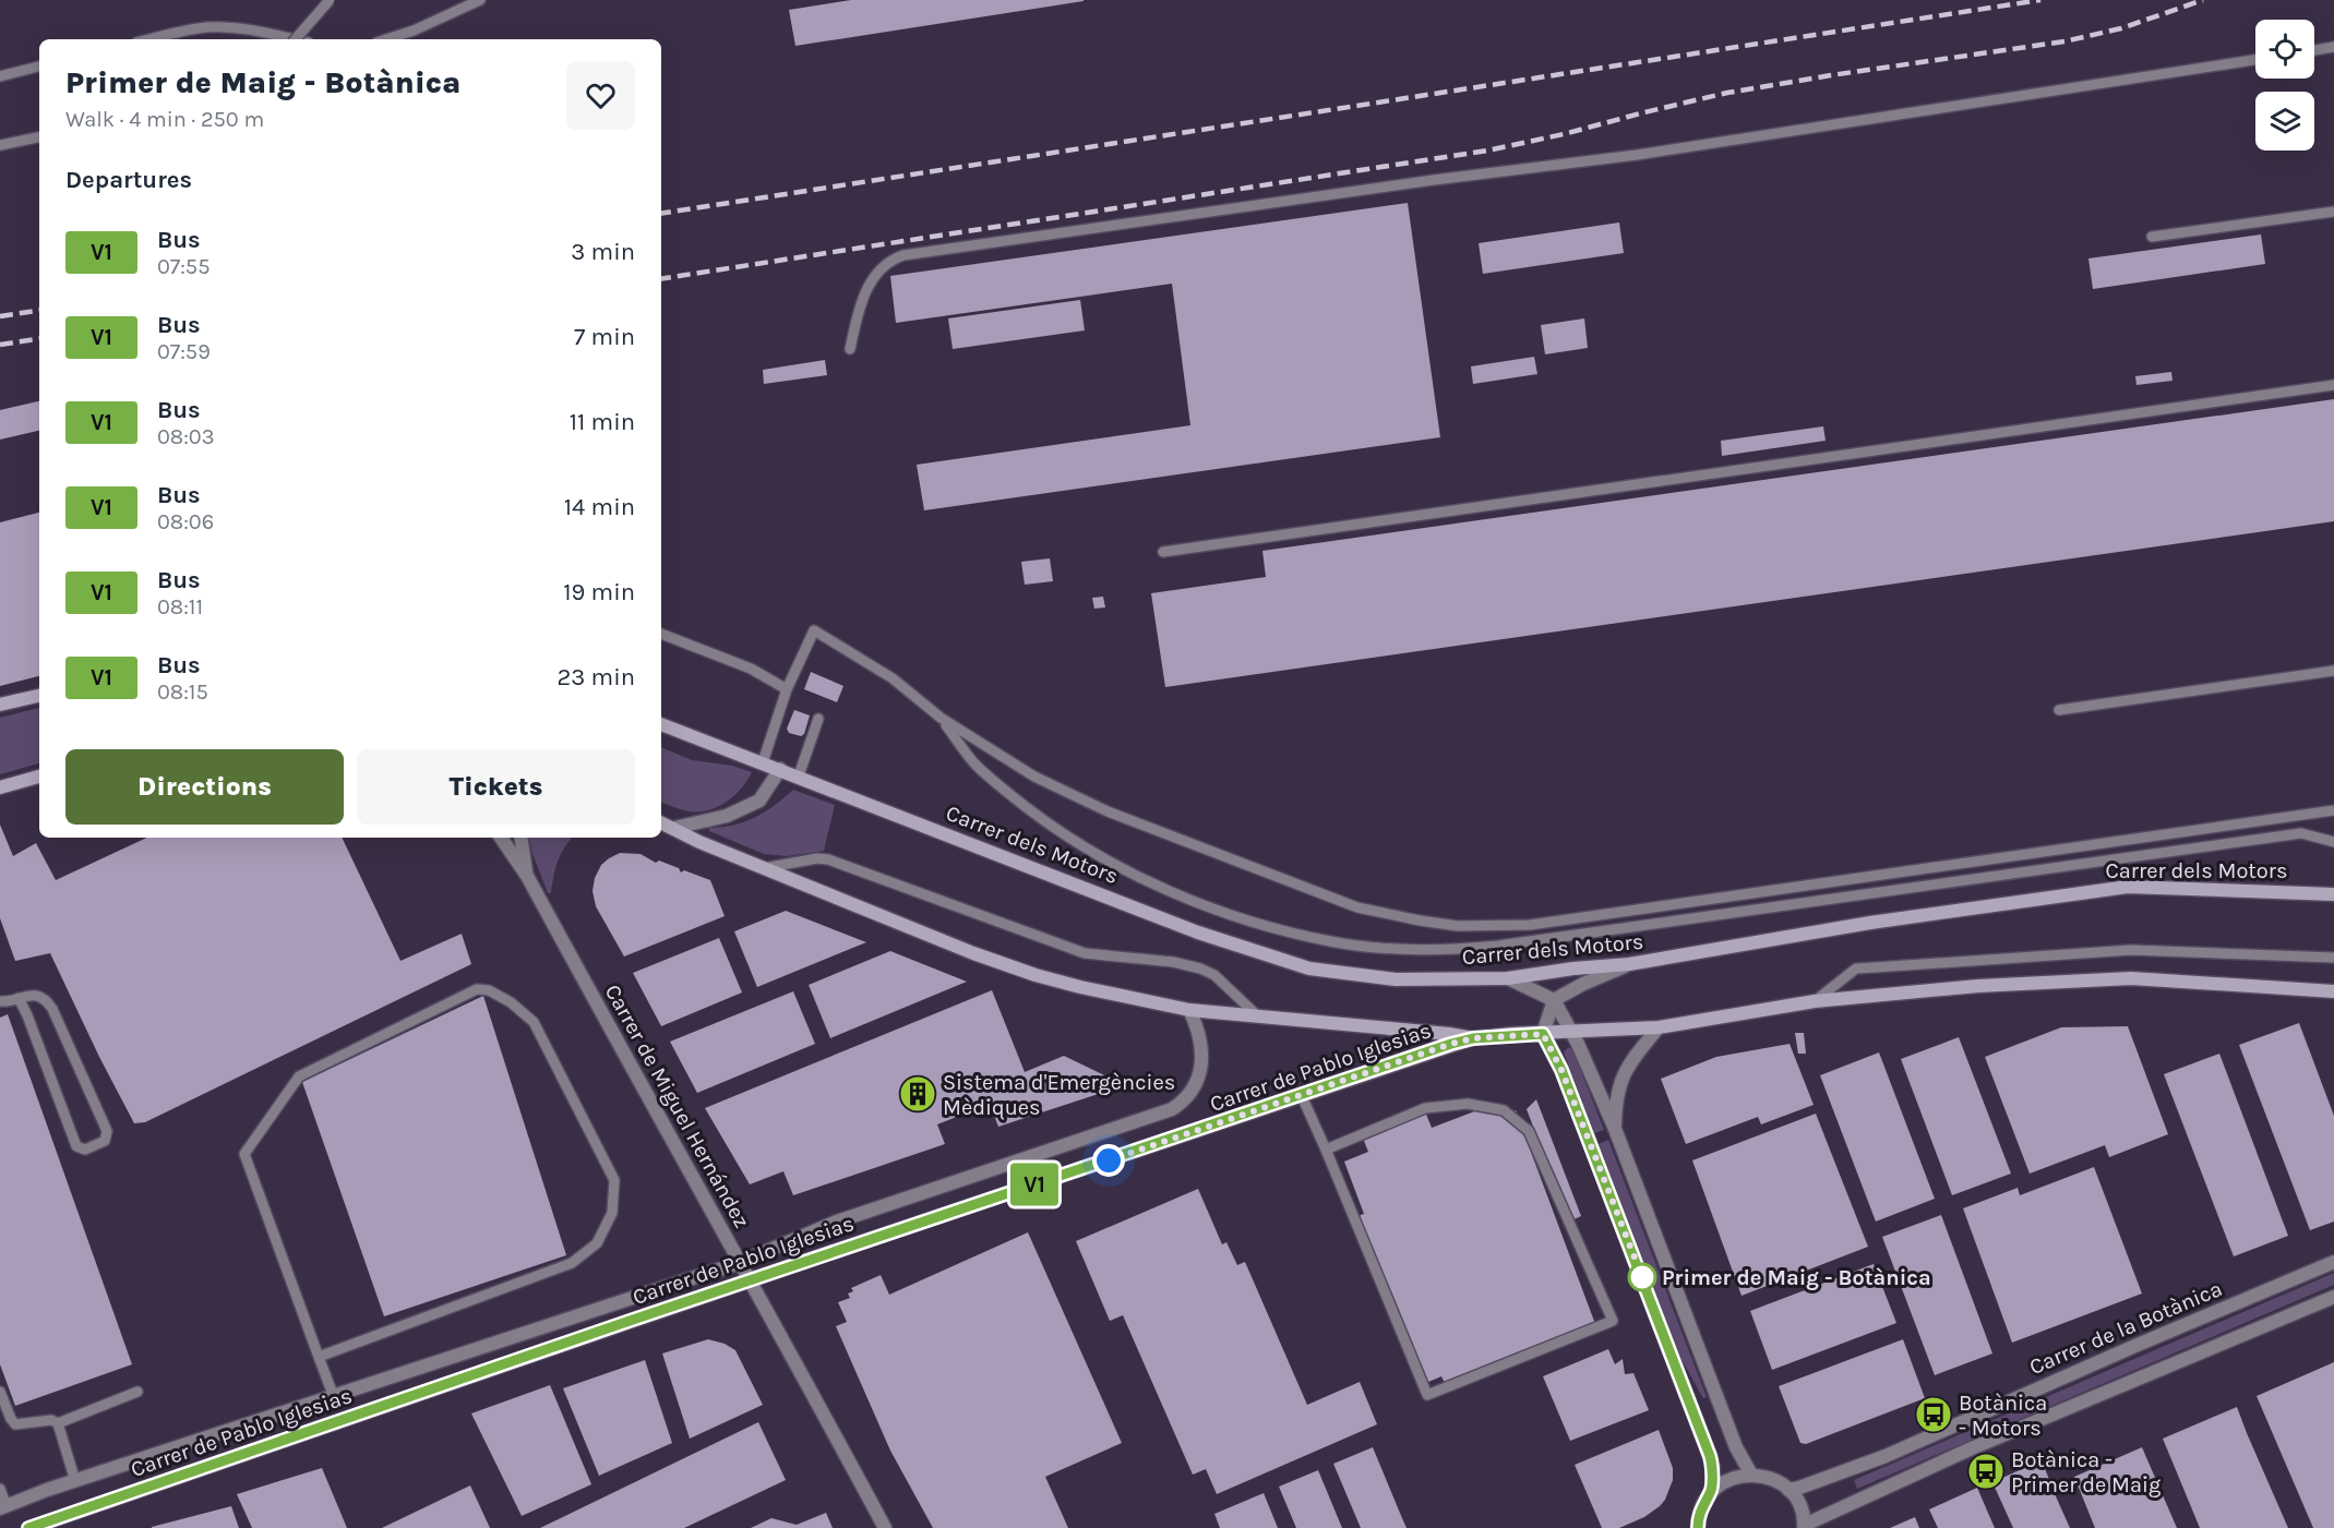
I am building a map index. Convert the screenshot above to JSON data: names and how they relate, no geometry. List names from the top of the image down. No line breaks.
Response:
{"streets":{"street":["Carrer dels Motors","Carrer de Pablo Iglesias","Carrer de Miguel Hernández","Carrer de la Botànica"]},"crossings":[["Carrer de Pablo Iglesias","Carrer de Miguel Hernández"]],"places":{"building":["Sistema d'Emergències Mèdiques"],"other":["Primer de Maig - Botànica"],"bus stop":["Botànica - Motors","Botànica - Primer de Maig"]},"lines":["bus line V1"],"page":{"on_map":"V1","heading":[["Primer de Maig - Botànica","Walk · 4 min · 250 m"],"Departures"],"list":[{"mark":"V1","name":"Bus","note":"07:55","value":"3 min"},{"mark":"V1","name":"Bus","note":"07:59","value":"7 min"},{"mark":"V1","name":"Bus","note":"08:03","value":"11 min"},{"mark":"V1","name":"Bus","note":"08:06","value":"14 min"},{"mark":"V1","name":"Bus","note":"08:11","value":"19 min"},{"mark":"V1","name":"Bus","note":"08:15","value":"23 min"}],"buttons":["Directions","Tickets"]}}
